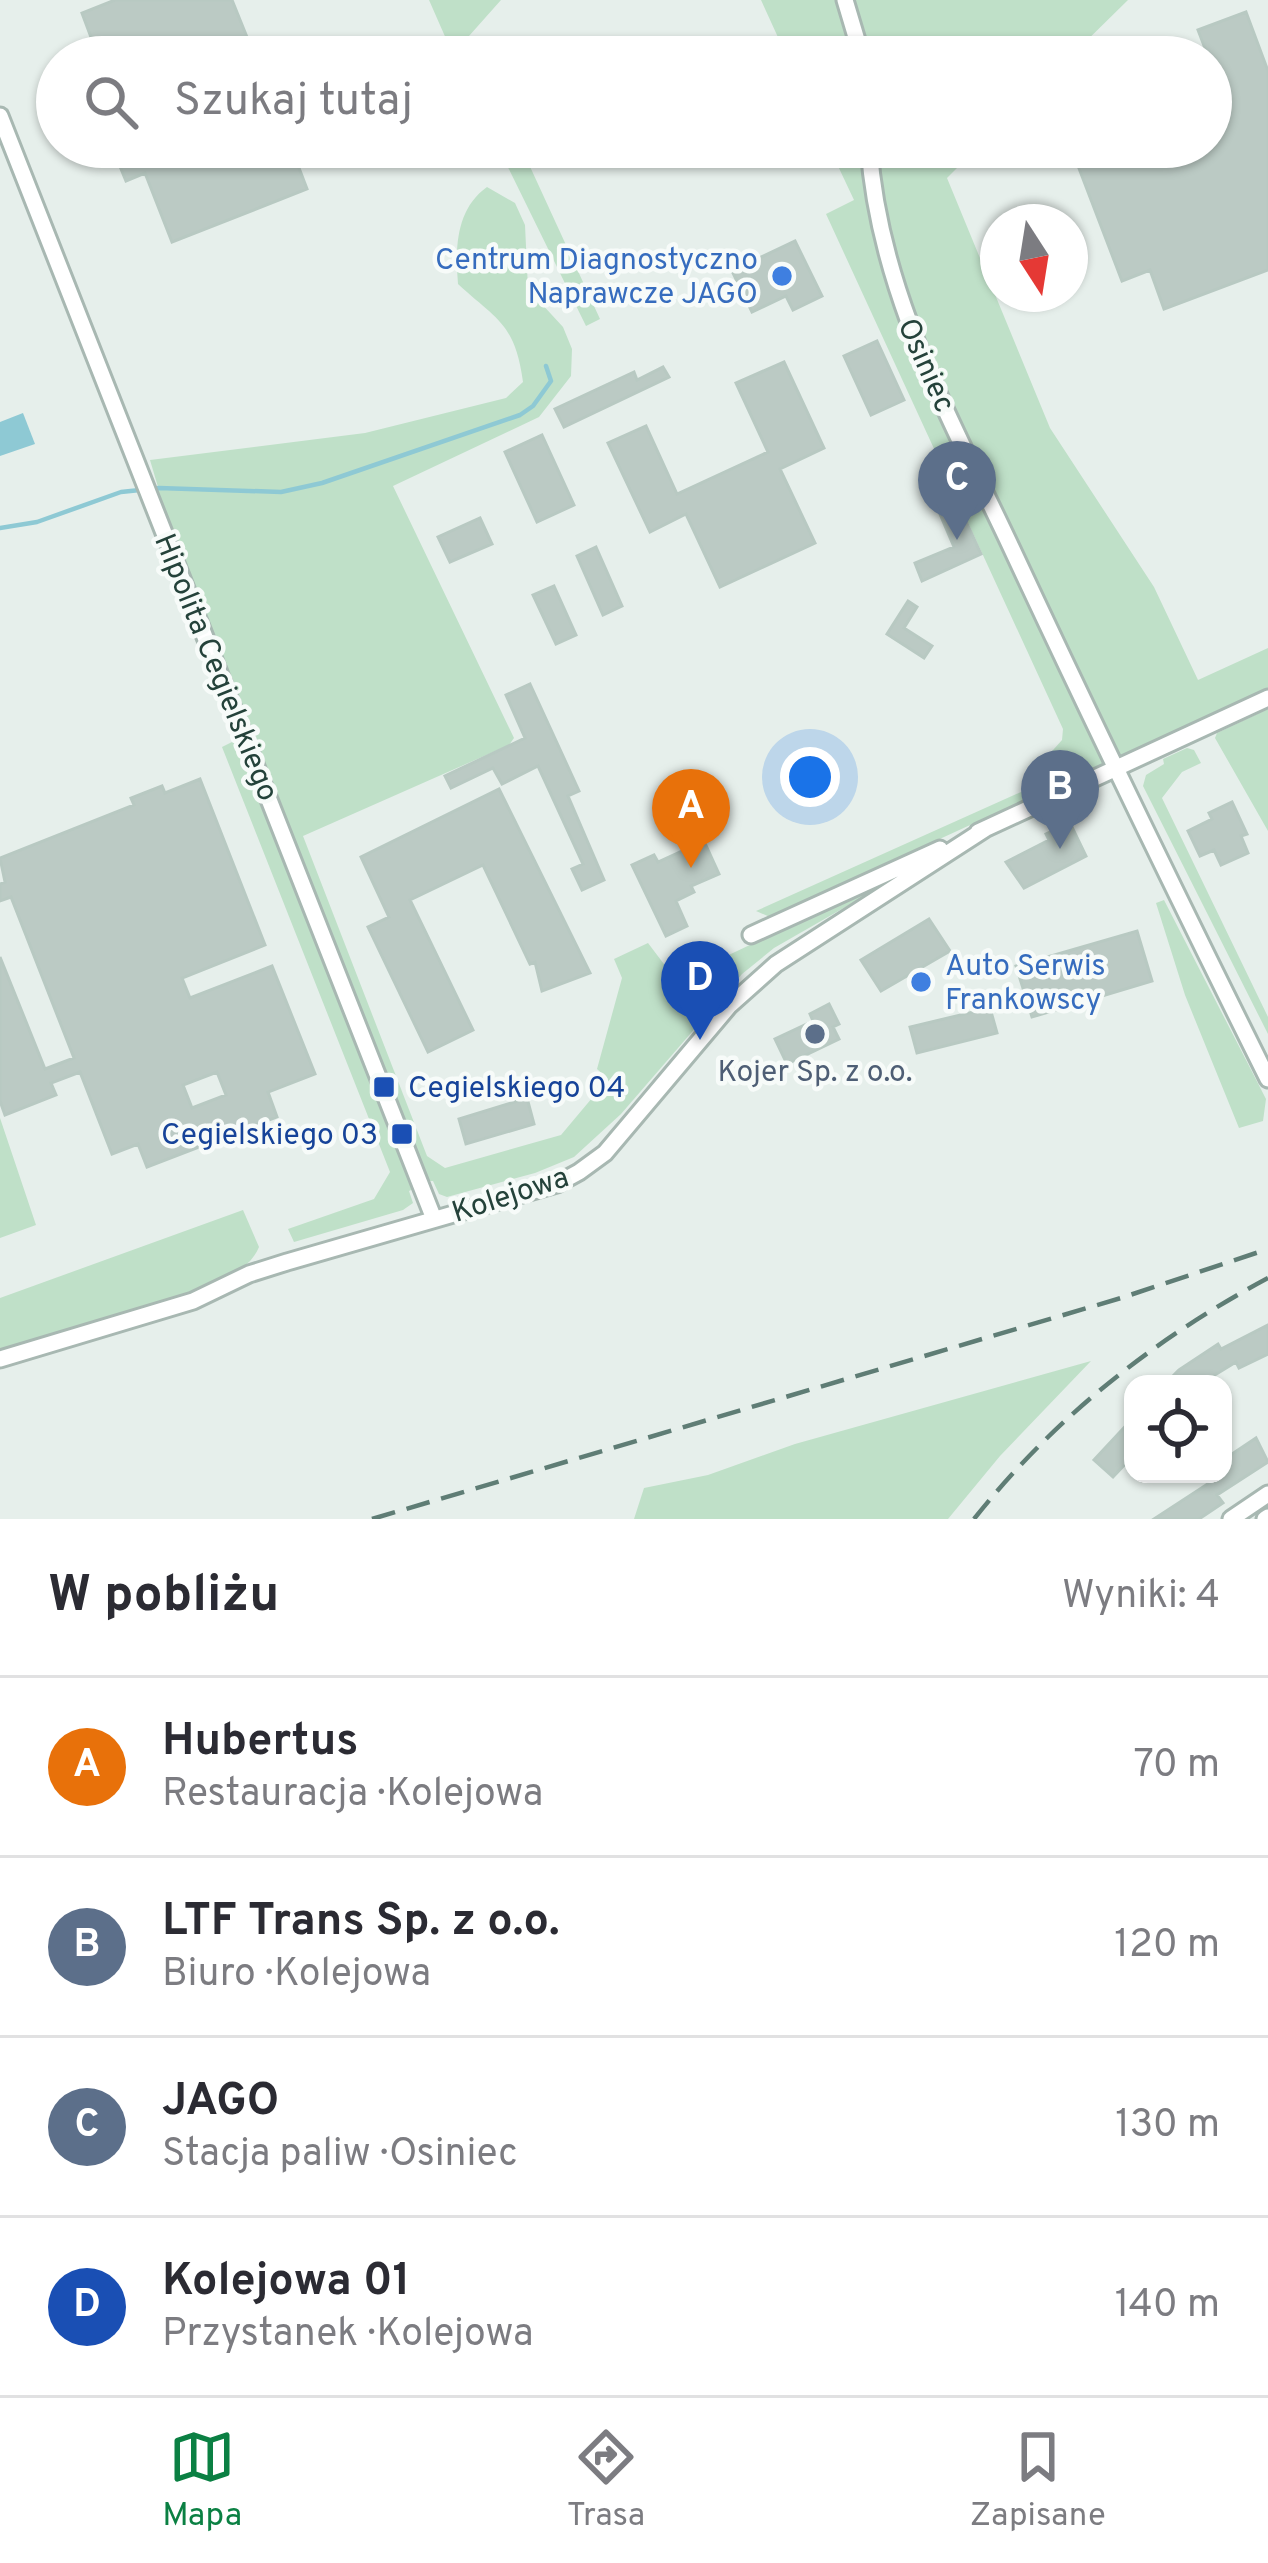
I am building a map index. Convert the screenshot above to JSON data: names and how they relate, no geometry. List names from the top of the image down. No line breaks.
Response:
{"streets":{"street":["Osiniec","Hipolita Cegielskiego","Kolejowa"]},"crossings":[["Osiniec","Kolejowa"],["Hipolita Cegielskiego","Kolejowa"]],"places":{"other":["Centrum Diagnostyczno Naprawcze JAGO","Auto Serwis Frankowscy","Kojer Sp. z o.o."],"transit":["Cegielskiego 04","Cegielskiego 03"]},"north":"bottom","page":{"search":"Szukaj tutaj","pins":["C","B","A","D"],"heading":["W pobliżu","Wyniki: 4"],"list":[{"mark":"A","name":"Hubertus","note":"Restauracja · Kolejowa","value":"70 m"},{"mark":"B","name":"LTF Trans Sp. z o.o.","note":"Biuro · Kolejowa","value":"120 m"},{"mark":"C","name":"JAGO","note":"Stacja paliw · Osiniec","value":"130 m"},{"mark":"D","name":"Kolejowa 01","note":"Przystanek · Kolejowa","value":"140 m"}],"nav":["Mapa","Trasa","Zapisane"]}}
